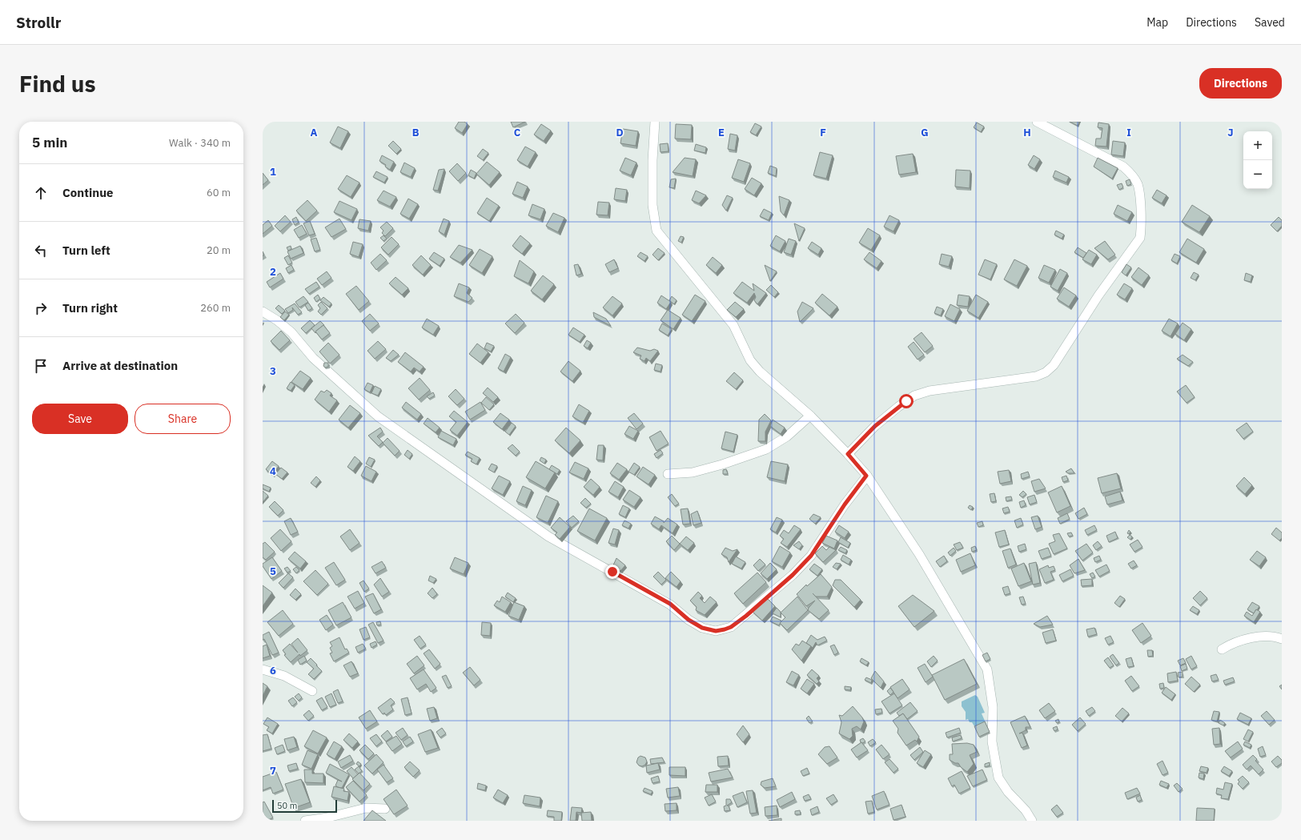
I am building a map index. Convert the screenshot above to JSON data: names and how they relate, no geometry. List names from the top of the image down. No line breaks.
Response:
{"scale_bar":"50 m","page":{"header":"Strollr","nav":["Map","Directions","Saved"],"buttons":["Directions",["Save","Share"]],"title":"Find us","heading":["5 min","Walk · 340 m"],"map_buttons":["+","−"],"list":[["Continue","60 m"],["Turn left","20 m"],["Turn right","260 m"],"Arrive at destination"],"scale":"50 m"},"grid":{"columns":["A","B","C","D","E","F","G","H","I","J"],"rows":["1","2","3","4","5","6","7"]}}
